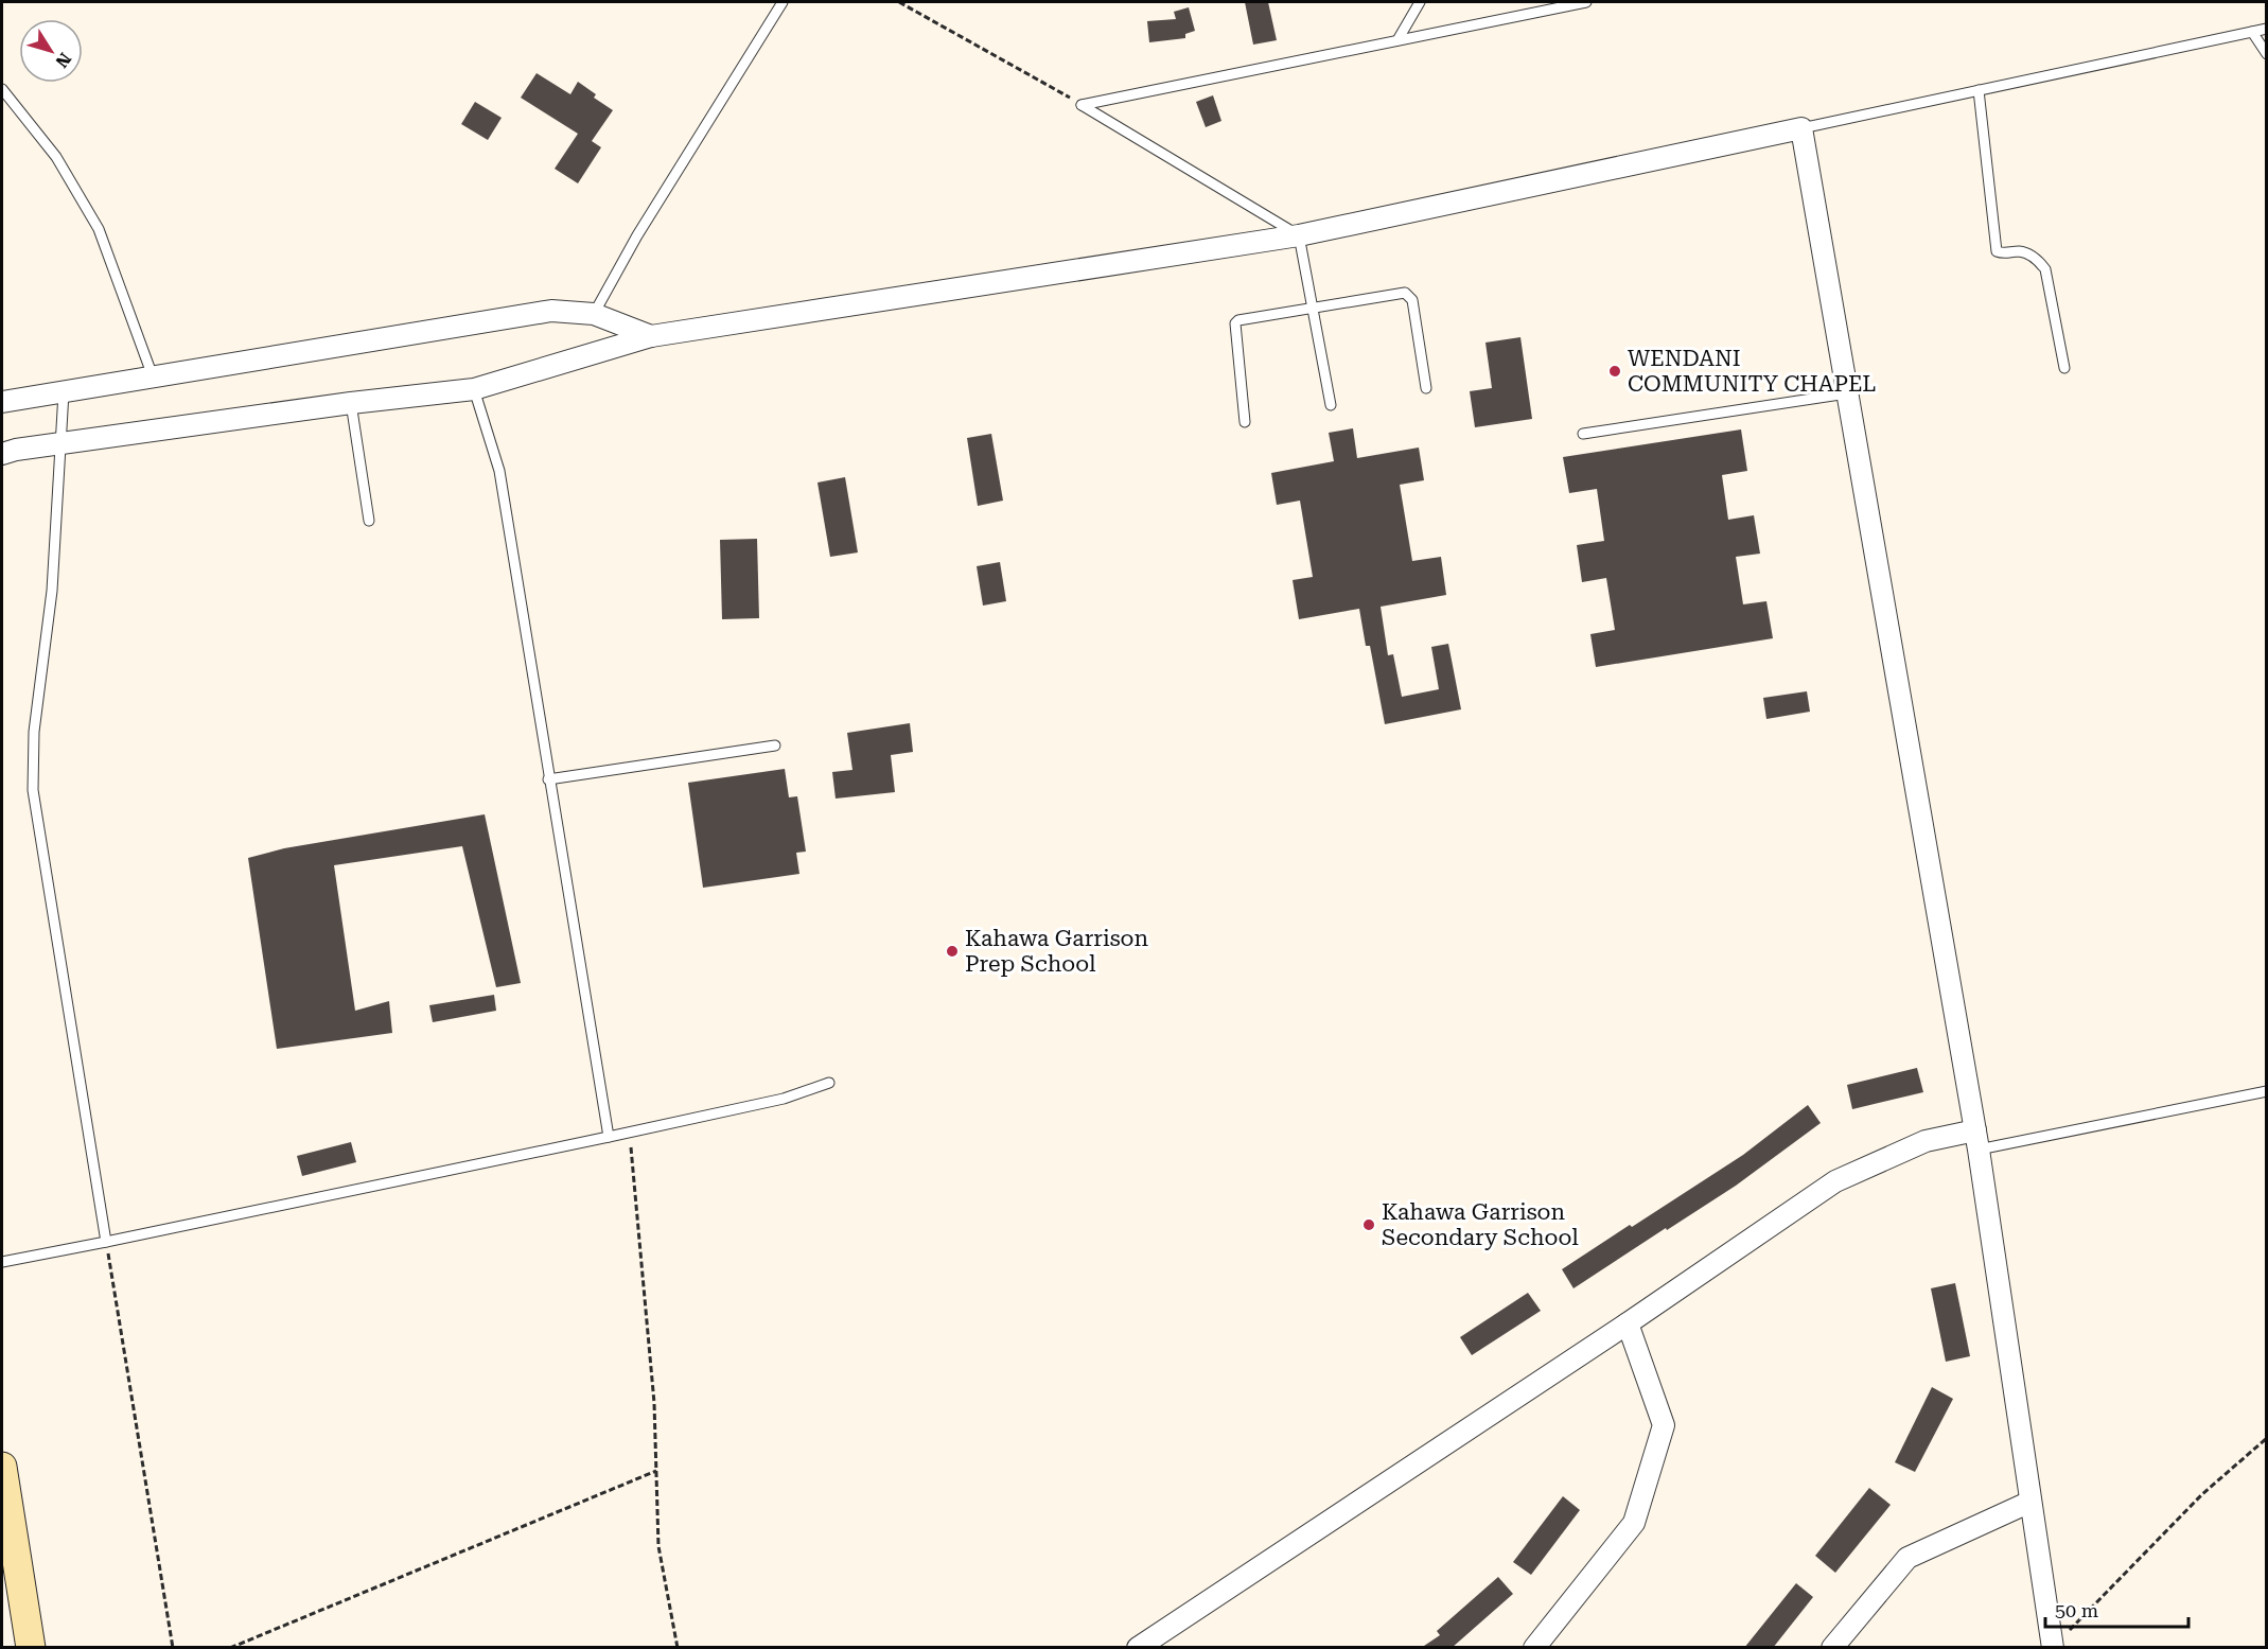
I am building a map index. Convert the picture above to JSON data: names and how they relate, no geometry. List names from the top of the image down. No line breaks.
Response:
{"places":["WENDANI COMMUNITY CHAPEL","Kahawa Garrison Prep School","Kahawa Garrison Secondary School"],"scale_bar":"50 m","north":"bottom right"}
